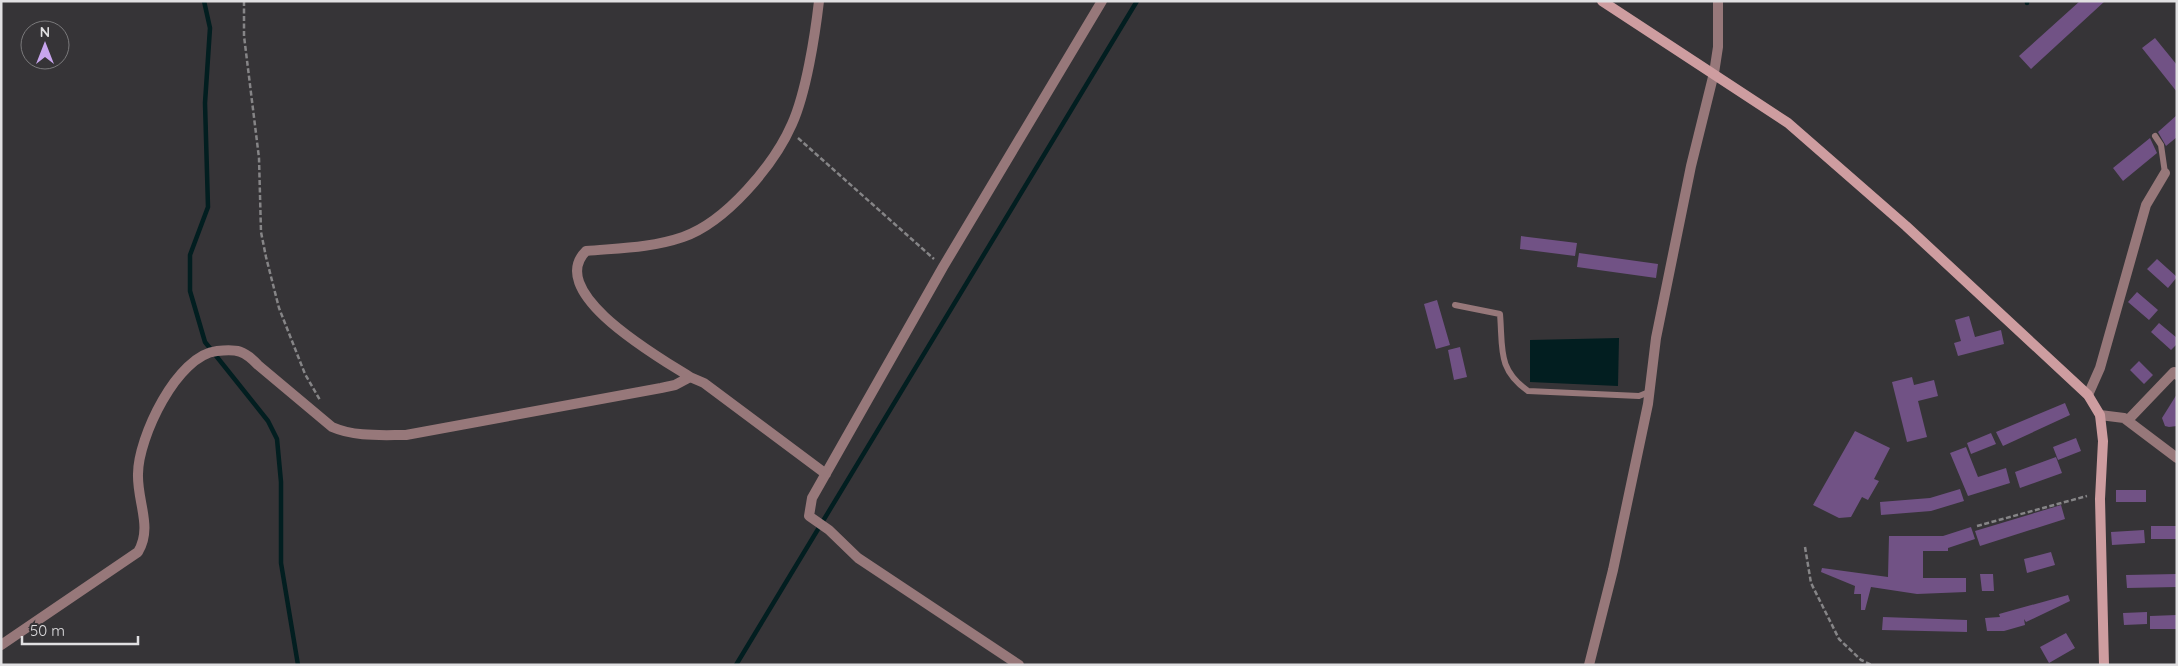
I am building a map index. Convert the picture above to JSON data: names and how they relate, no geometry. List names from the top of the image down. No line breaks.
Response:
{"scale_bar":"50 m","north":"top"}
